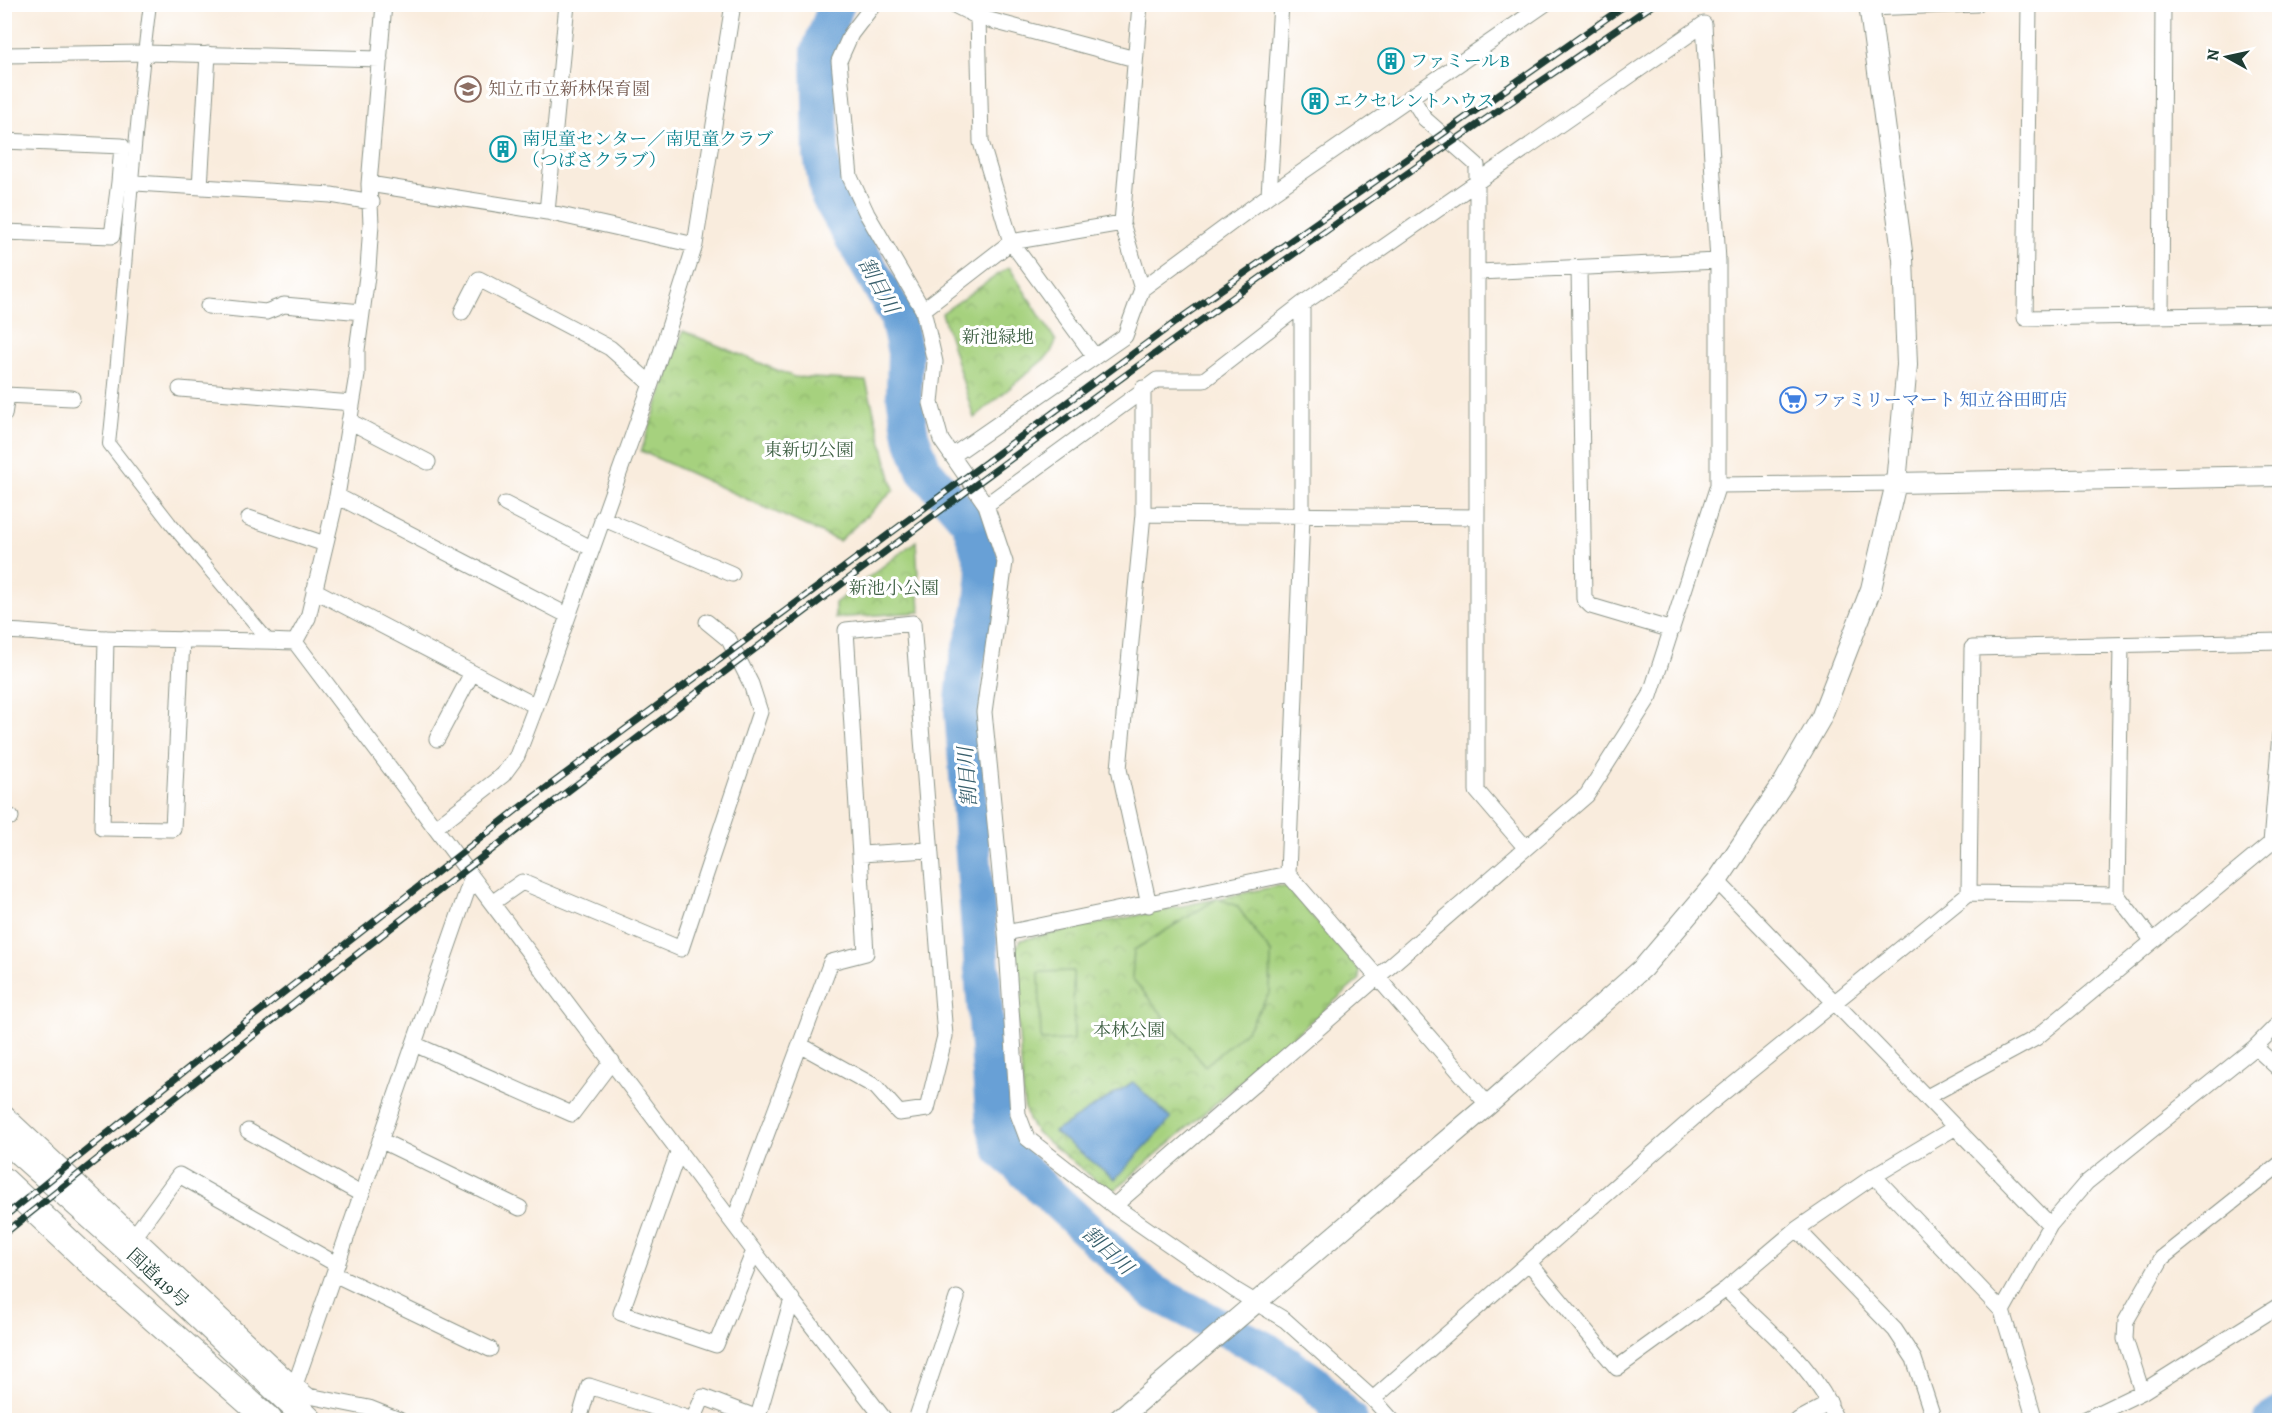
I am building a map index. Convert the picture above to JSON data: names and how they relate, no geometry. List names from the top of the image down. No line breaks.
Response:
{"streets":{"highway":["国道419号"]},"water":["割目川"],"parks":["新池緑地","東新切公園","新池小公園","本林公園"],"places":{"building":["ファミールB","エクセレントハウス","南児童センター／南児童クラブ （つばさクラブ）"],"school or university":["知立市立新林保育園"],"supermarket":["ファミリーマート 知立谷田町店"]},"north":"left"}
